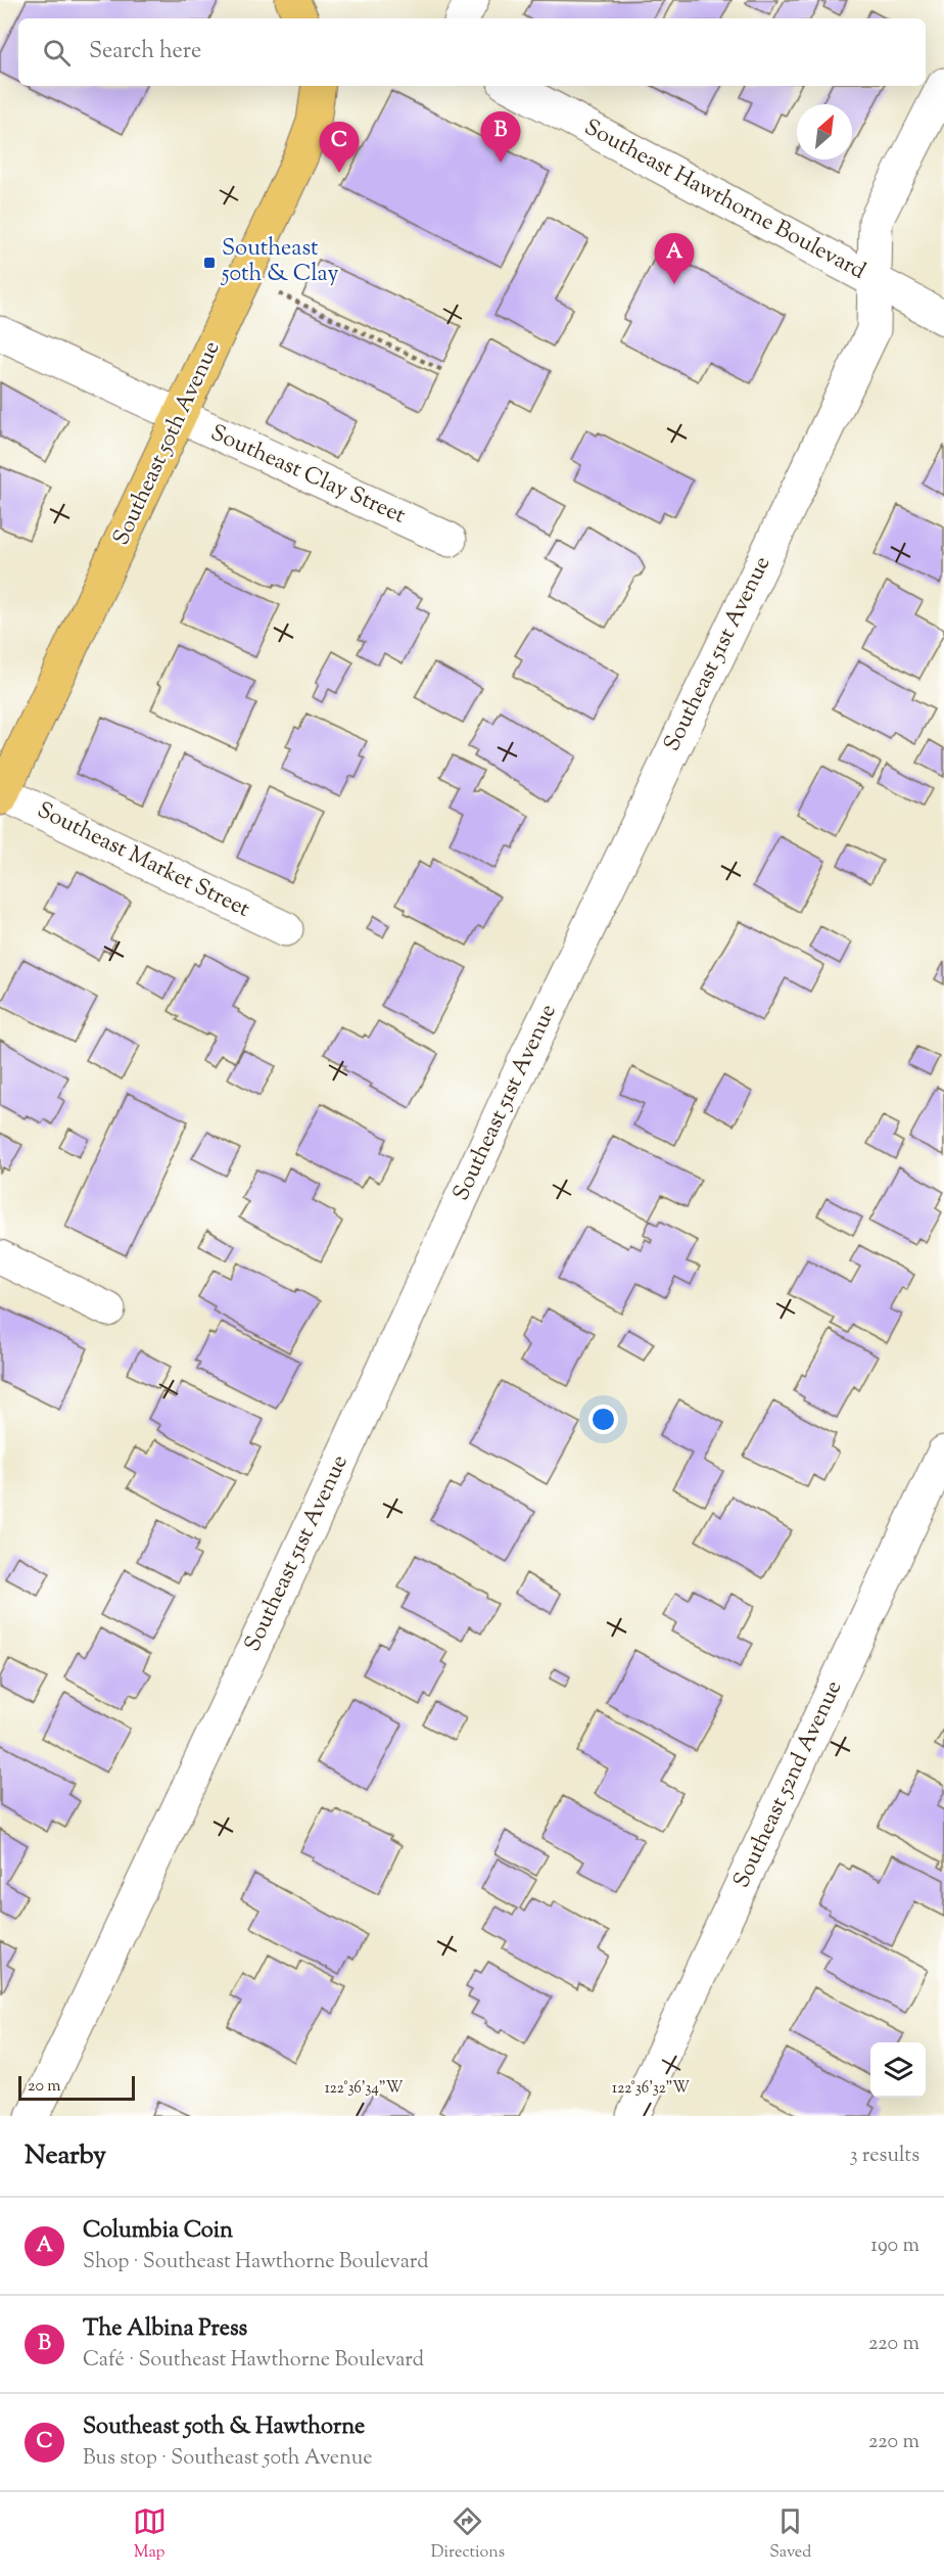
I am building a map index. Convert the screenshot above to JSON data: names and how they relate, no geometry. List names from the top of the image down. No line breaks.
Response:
{"streets":{"main road":["Southeast 50th Avenue"],"street":["Southeast Hawthorne Boulevard","Southeast Clay Street","Southeast 51st Avenue","Southeast Market Street","Southeast 52nd Avenue"]},"crossings":[["Southeast Hawthorne Boulevard","Southeast 51st Avenue"],["Southeast 50th Avenue","Southeast Clay Street"],["Southeast 50th Avenue","Southeast Market Street"]],"places":{"transit":["Southeast 50th & Clay"]},"scale_bar":"20 m","north":"top right","page":{"search":"Search here","pins":["B","C","A"],"scale":"20 m","heading":["Nearby","3 results"],"list":[{"mark":"A","name":"Columbia Coin","note":"Shop · Southeast Hawthorne Boulevard","value":"190 m"},{"mark":"B","name":"The Albina Press","note":"Café · Southeast Hawthorne Boulevard","value":"220 m"},{"mark":"C","name":"Southeast 50th & Hawthorne","note":"Bus stop · Southeast 50th Avenue","value":"220 m"}],"nav":["Map","Directions","Saved"]},"coordinates":["122°36'34\"W","122°36'32\"W"]}
